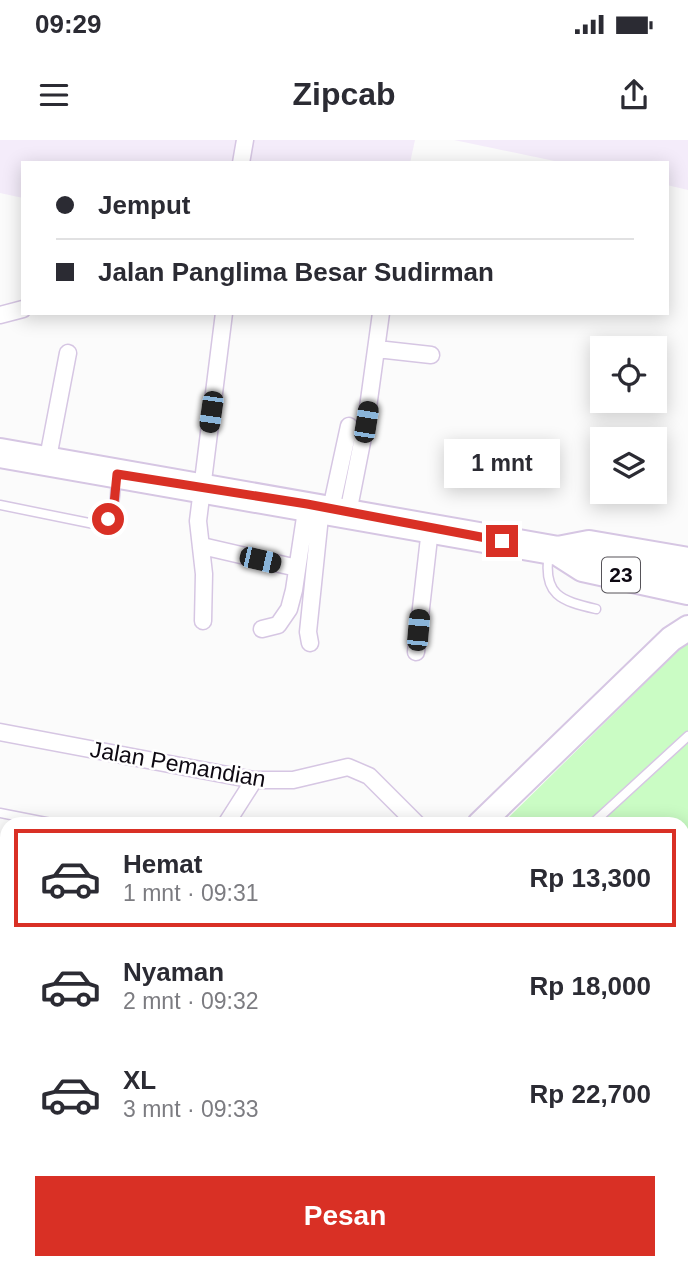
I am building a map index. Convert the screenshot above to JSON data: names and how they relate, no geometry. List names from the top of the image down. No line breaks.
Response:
{"streets":{"highway":["23"],"street":["Jalan Pemandian"]},"page":{"status":"09:29","header":"Zipcab","banner":["Jemput","Jalan Panglima Besar Sudirman"],"bubble":"1 mnt","list":[{"name":"Hemat","note":"1 mnt · 09:31","value":"Rp 13,300"},{"name":"Nyaman","note":"2 mnt · 09:32","value":"Rp 18,000"},{"name":"XL","note":"3 mnt · 09:33","value":"Rp 22,700"}],"buttons":"Pesan"}}
